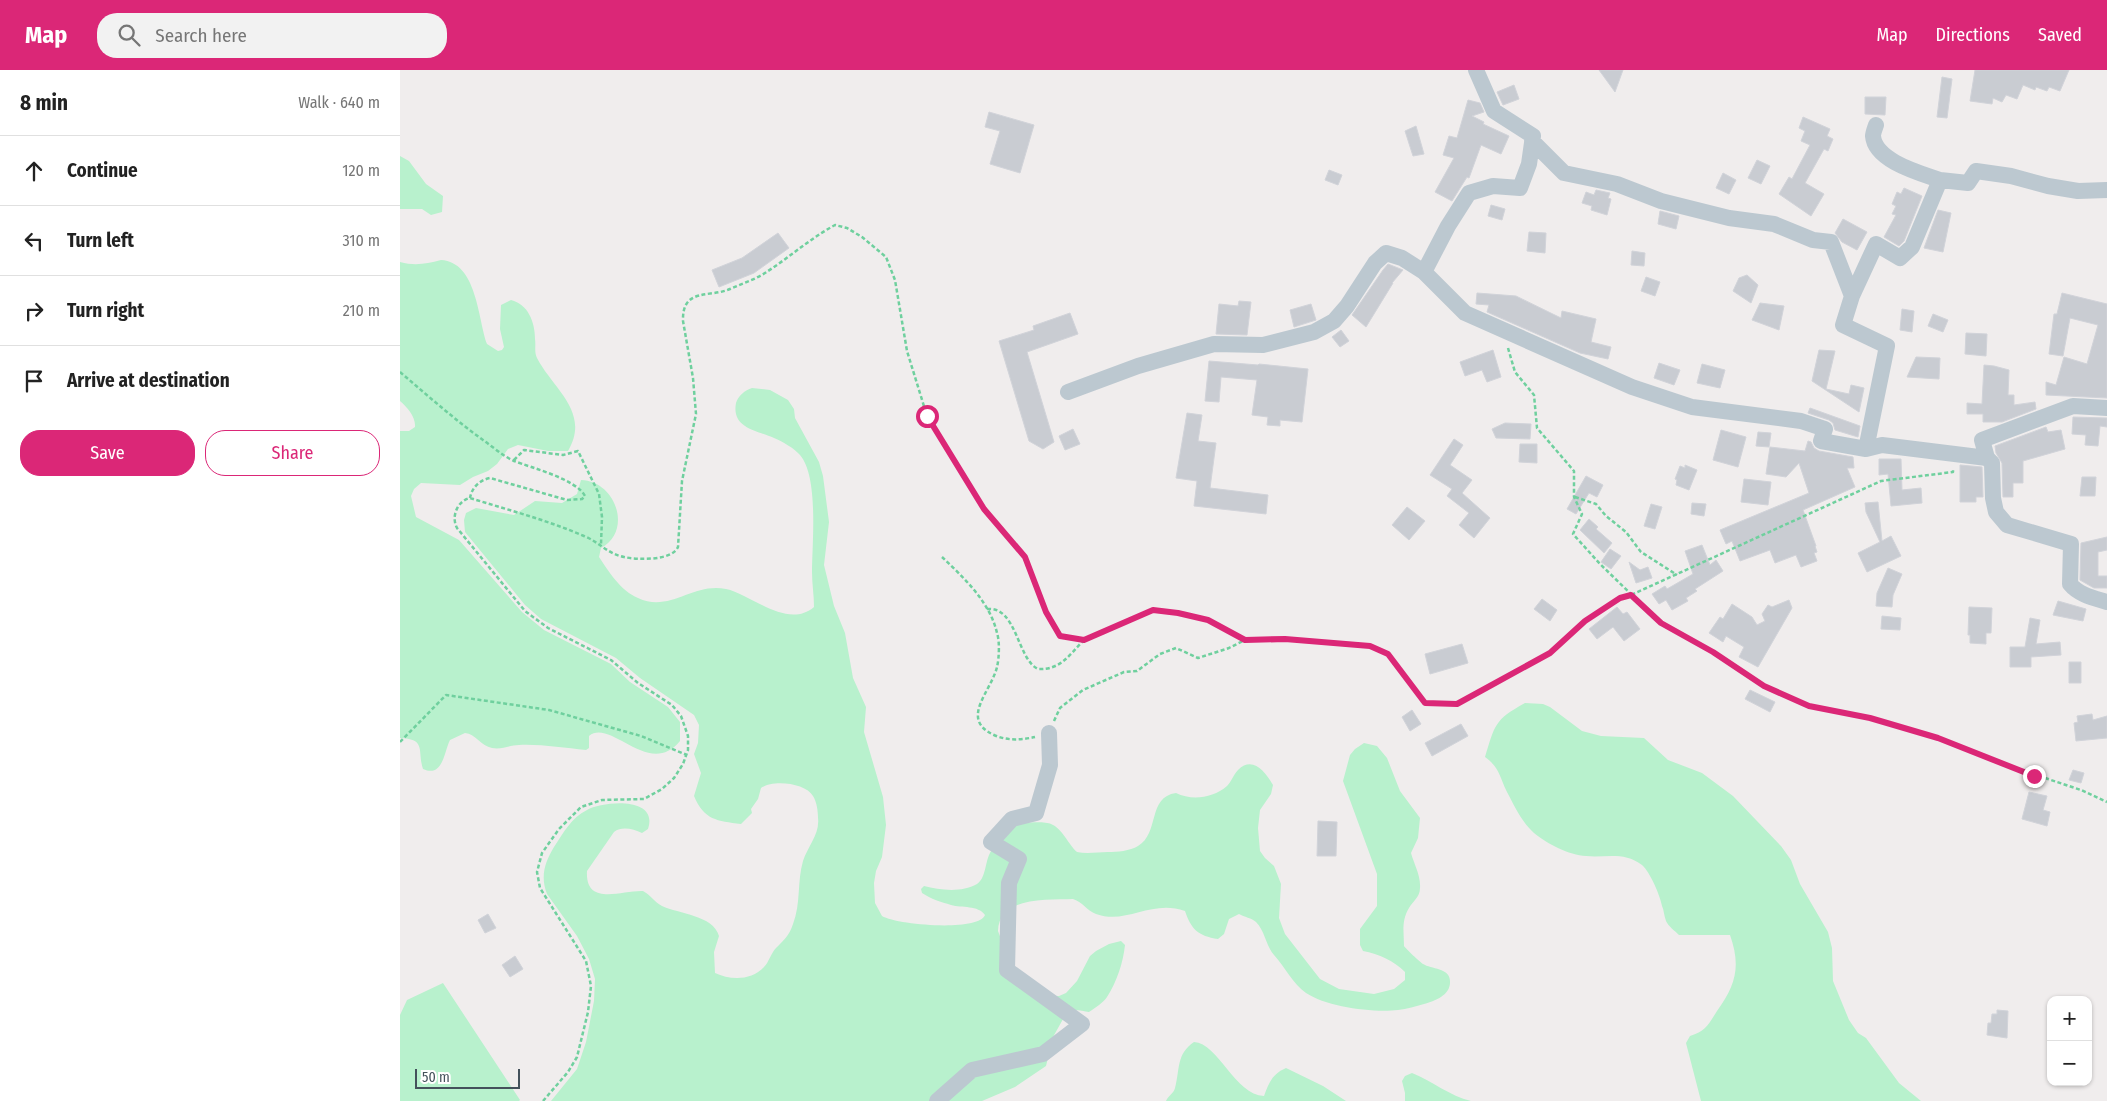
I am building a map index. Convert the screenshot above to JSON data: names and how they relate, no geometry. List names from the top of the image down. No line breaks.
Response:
{"scale_bar":"50 m","page":{"header":"Map","search":"Search here","nav":["Map","Directions","Saved"],"heading":["8 min","Walk · 640 m"],"list":[["Continue","120 m"],["Turn left","310 m"],["Turn right","210 m"],"Arrive at destination"],"buttons":["Save","Share"],"map_buttons":["+","−"],"scale":"50 m"}}
